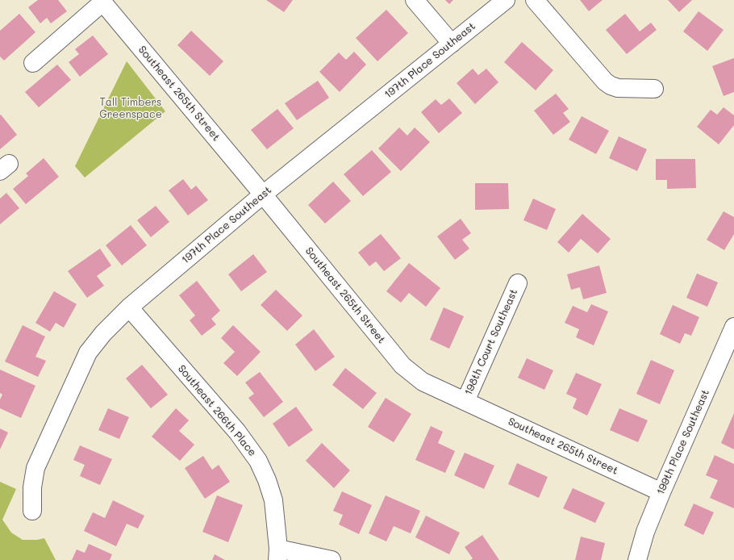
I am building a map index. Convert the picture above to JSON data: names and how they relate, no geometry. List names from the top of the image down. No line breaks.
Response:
{"streets":{"street":["197th Place Southeast","Southeast 265th Street","198th Court Southeast","Southeast 266th Place","199th Place Southeast"]},"crossings":[["197th Place Southeast","Southeast 265th Street"],["197th Place Southeast","Southeast 266th Place"],["Southeast 265th Street","198th Court Southeast"],["Southeast 265th Street","199th Place Southeast"]],"parks":["Tall Timbers Greenspace"]}
